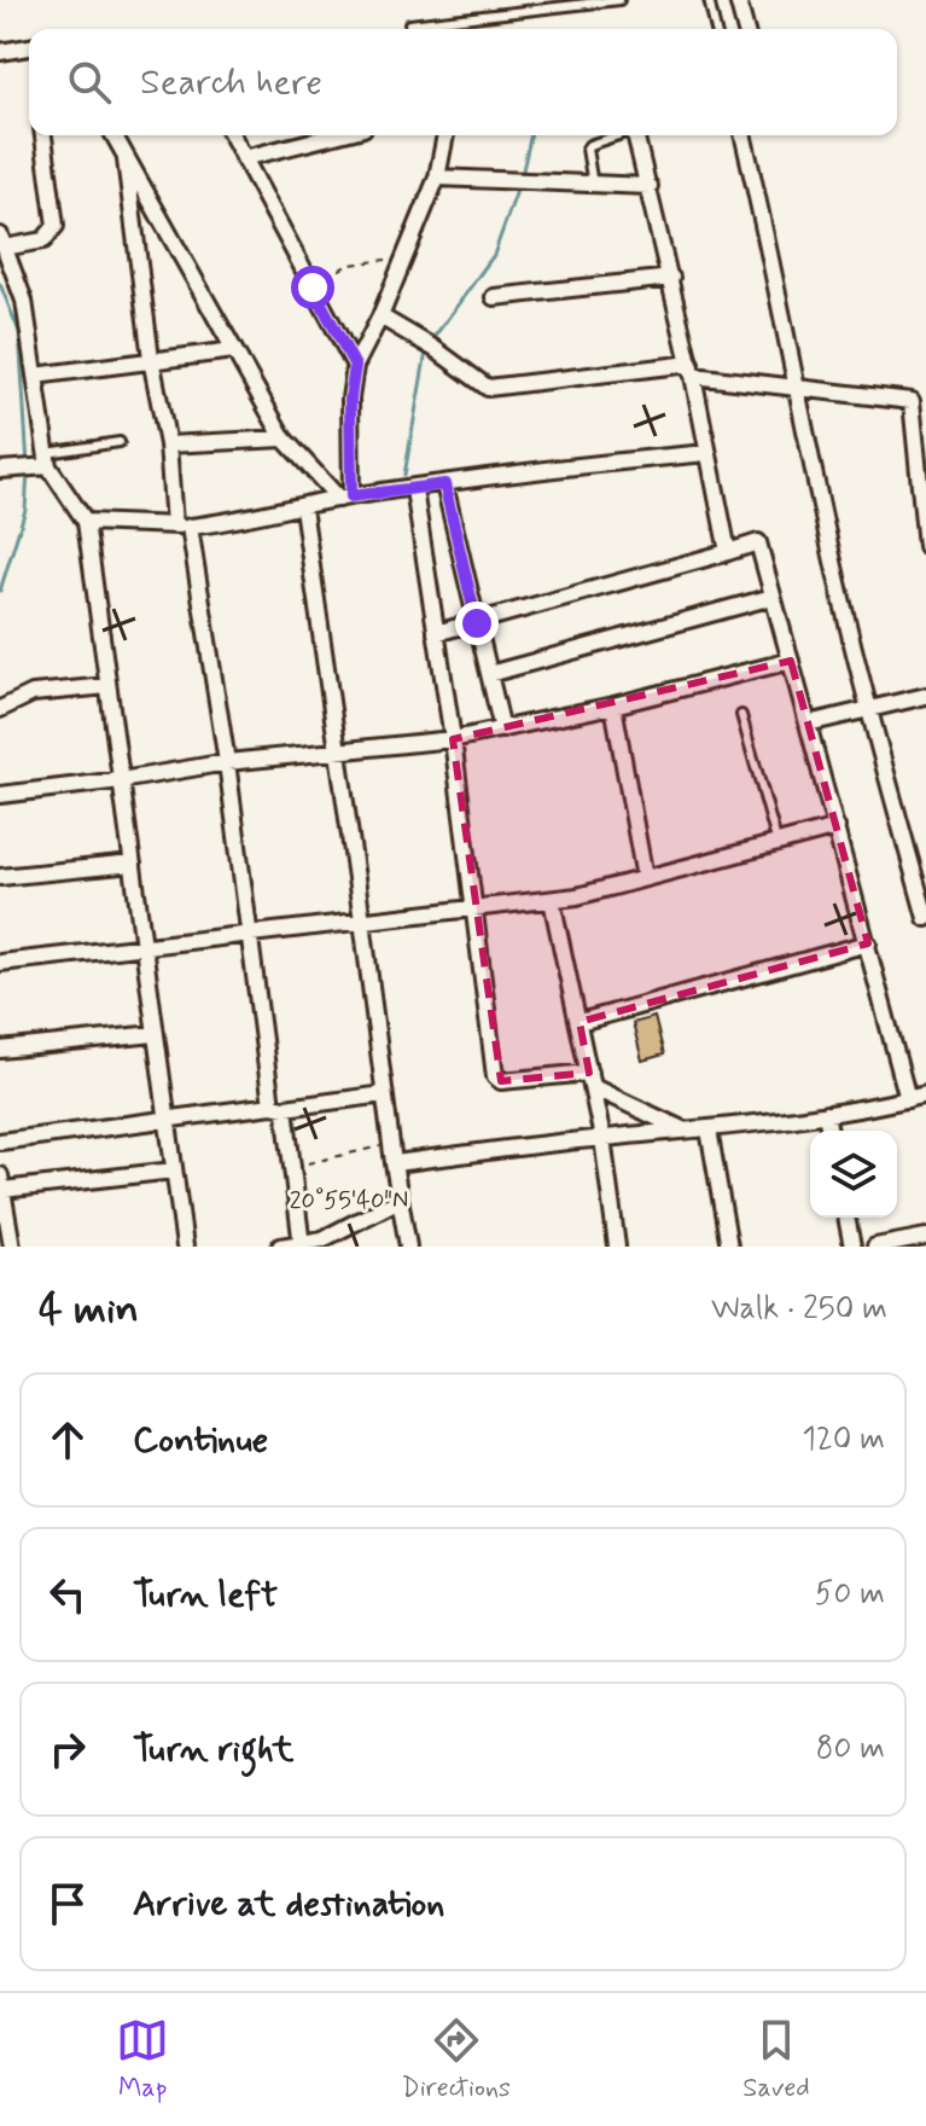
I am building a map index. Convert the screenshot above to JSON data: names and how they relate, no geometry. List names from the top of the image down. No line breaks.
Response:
{"page":{"search":"Search here","heading":["4 min","Walk · 250 m"],"list":[["Continue","120 m"],["Turn left","50 m"],["Turn right","80 m"],"Arrive at destination"],"nav":["Map","Directions","Saved"]},"coordinates":["20°55'40\"N"]}
